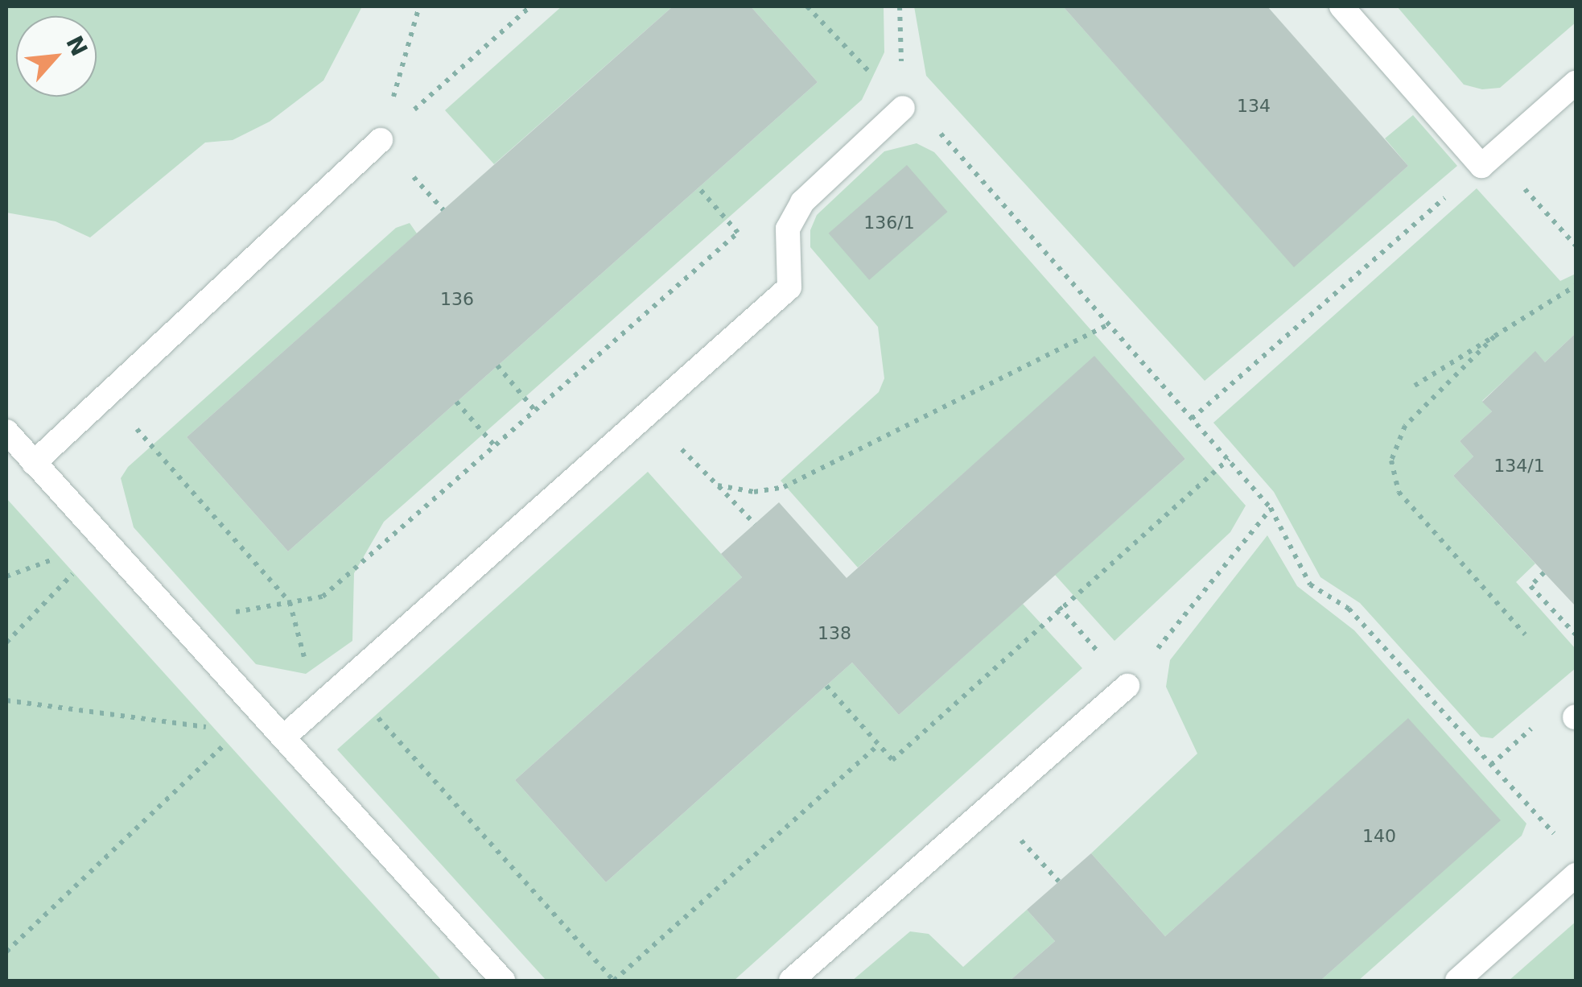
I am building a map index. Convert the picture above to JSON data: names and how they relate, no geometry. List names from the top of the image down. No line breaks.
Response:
{"house_numbers":["134","136/1","136","134/1","138","140"],"north":"top right"}
